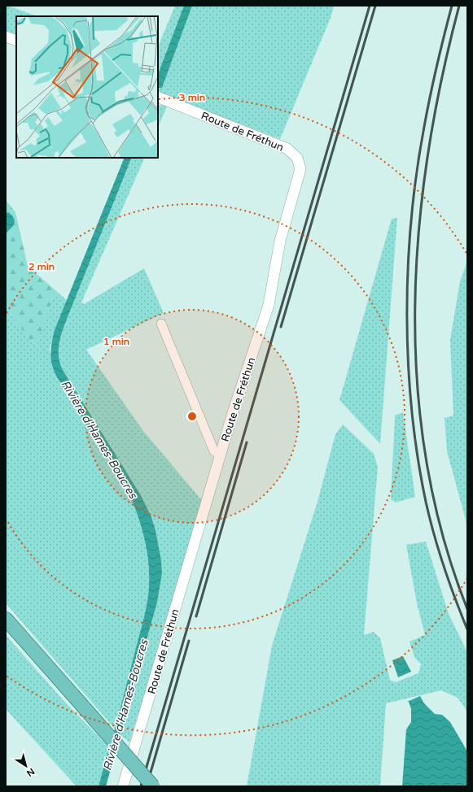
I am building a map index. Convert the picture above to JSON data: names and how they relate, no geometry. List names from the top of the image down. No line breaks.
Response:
{"streets":{"street":["Route de Fréthun"]},"water":["Rivière d'Hames-Boucres"],"north":"bottom right","rings":["3 min","2 min","1 min"]}
